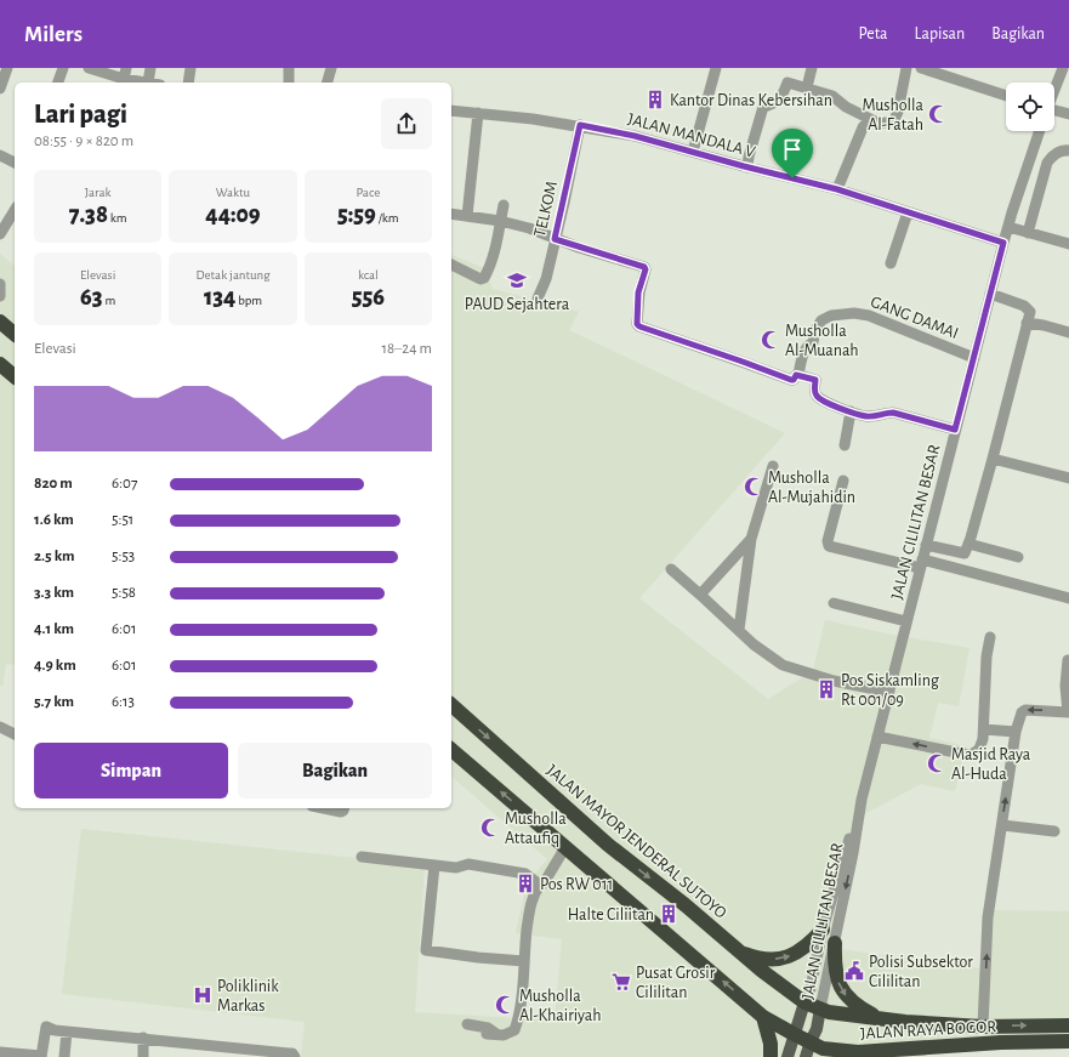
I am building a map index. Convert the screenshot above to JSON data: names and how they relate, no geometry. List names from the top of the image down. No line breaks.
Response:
{"streets":{"highway":["JALAN MAYOR JENDERAL SUTOYO","JALAN RAYA BOGOR"],"main road":["JALAN CILILITAN BESAR"],"street":["JALAN MANDALA V","TELKOM","GANG DAMAI"]},"crossings":[["JALAN MANDALA V","TELKOM"],["JALAN MANDALA V","JALAN CILILITAN BESAR"],["GANG DAMAI","JALAN CILILITAN BESAR"],["JALAN CILILITAN BESAR","JALAN MAYOR JENDERAL SUTOYO"],["JALAN CILILITAN BESAR","JALAN RAYA BOGOR"],["JALAN MAYOR JENDERAL SUTOYO","JALAN RAYA BOGOR"]],"places":{"building":["Kantor Dinas Kebersihan","Pos Siskamling Rt 001/09","Pos RW 011","Halte Ciliitan"],"mosque":["Musholla Al-Fatah","Musholla Al-Muanah","Musholla Al-Mujahidin","Masjid Raya Al-Huda","Musholla Attaufiq","Musholla Al-Khairiyah"],"school or university":["PAUD Sejahtera"],"public building":["Polisi Subsektor Cililitan"],"supermarket":["Pusat Grosir Cililitan"],"hospital":["Poliklinik Markas"]},"page":{"header":"Milers","nav":["Peta","Lapisan","Bagikan"],"heading":["Lari pagi","08:55 · 9 × 820 m"],"stats":[["Jarak","7.38 km"],["Waktu","44:09"],["Pace","5:59 /km"],["Elevasi","63 m"],["Detak jantung","134 bpm"],["kcal","556"]],"chart":["Elevasi","18–24 m"],"list":[{"name":"820 m","note":"6:07"},{"name":"1.6 km","note":"5:51"},{"name":"2.5 km","note":"5:53"},{"name":"3.3 km","note":"5:58"},{"name":"4.1 km","note":"6:01"},{"name":"4.9 km","note":"6:01"},{"name":"5.7 km","note":"6:13"}],"buttons":["Simpan","Bagikan"]}}
